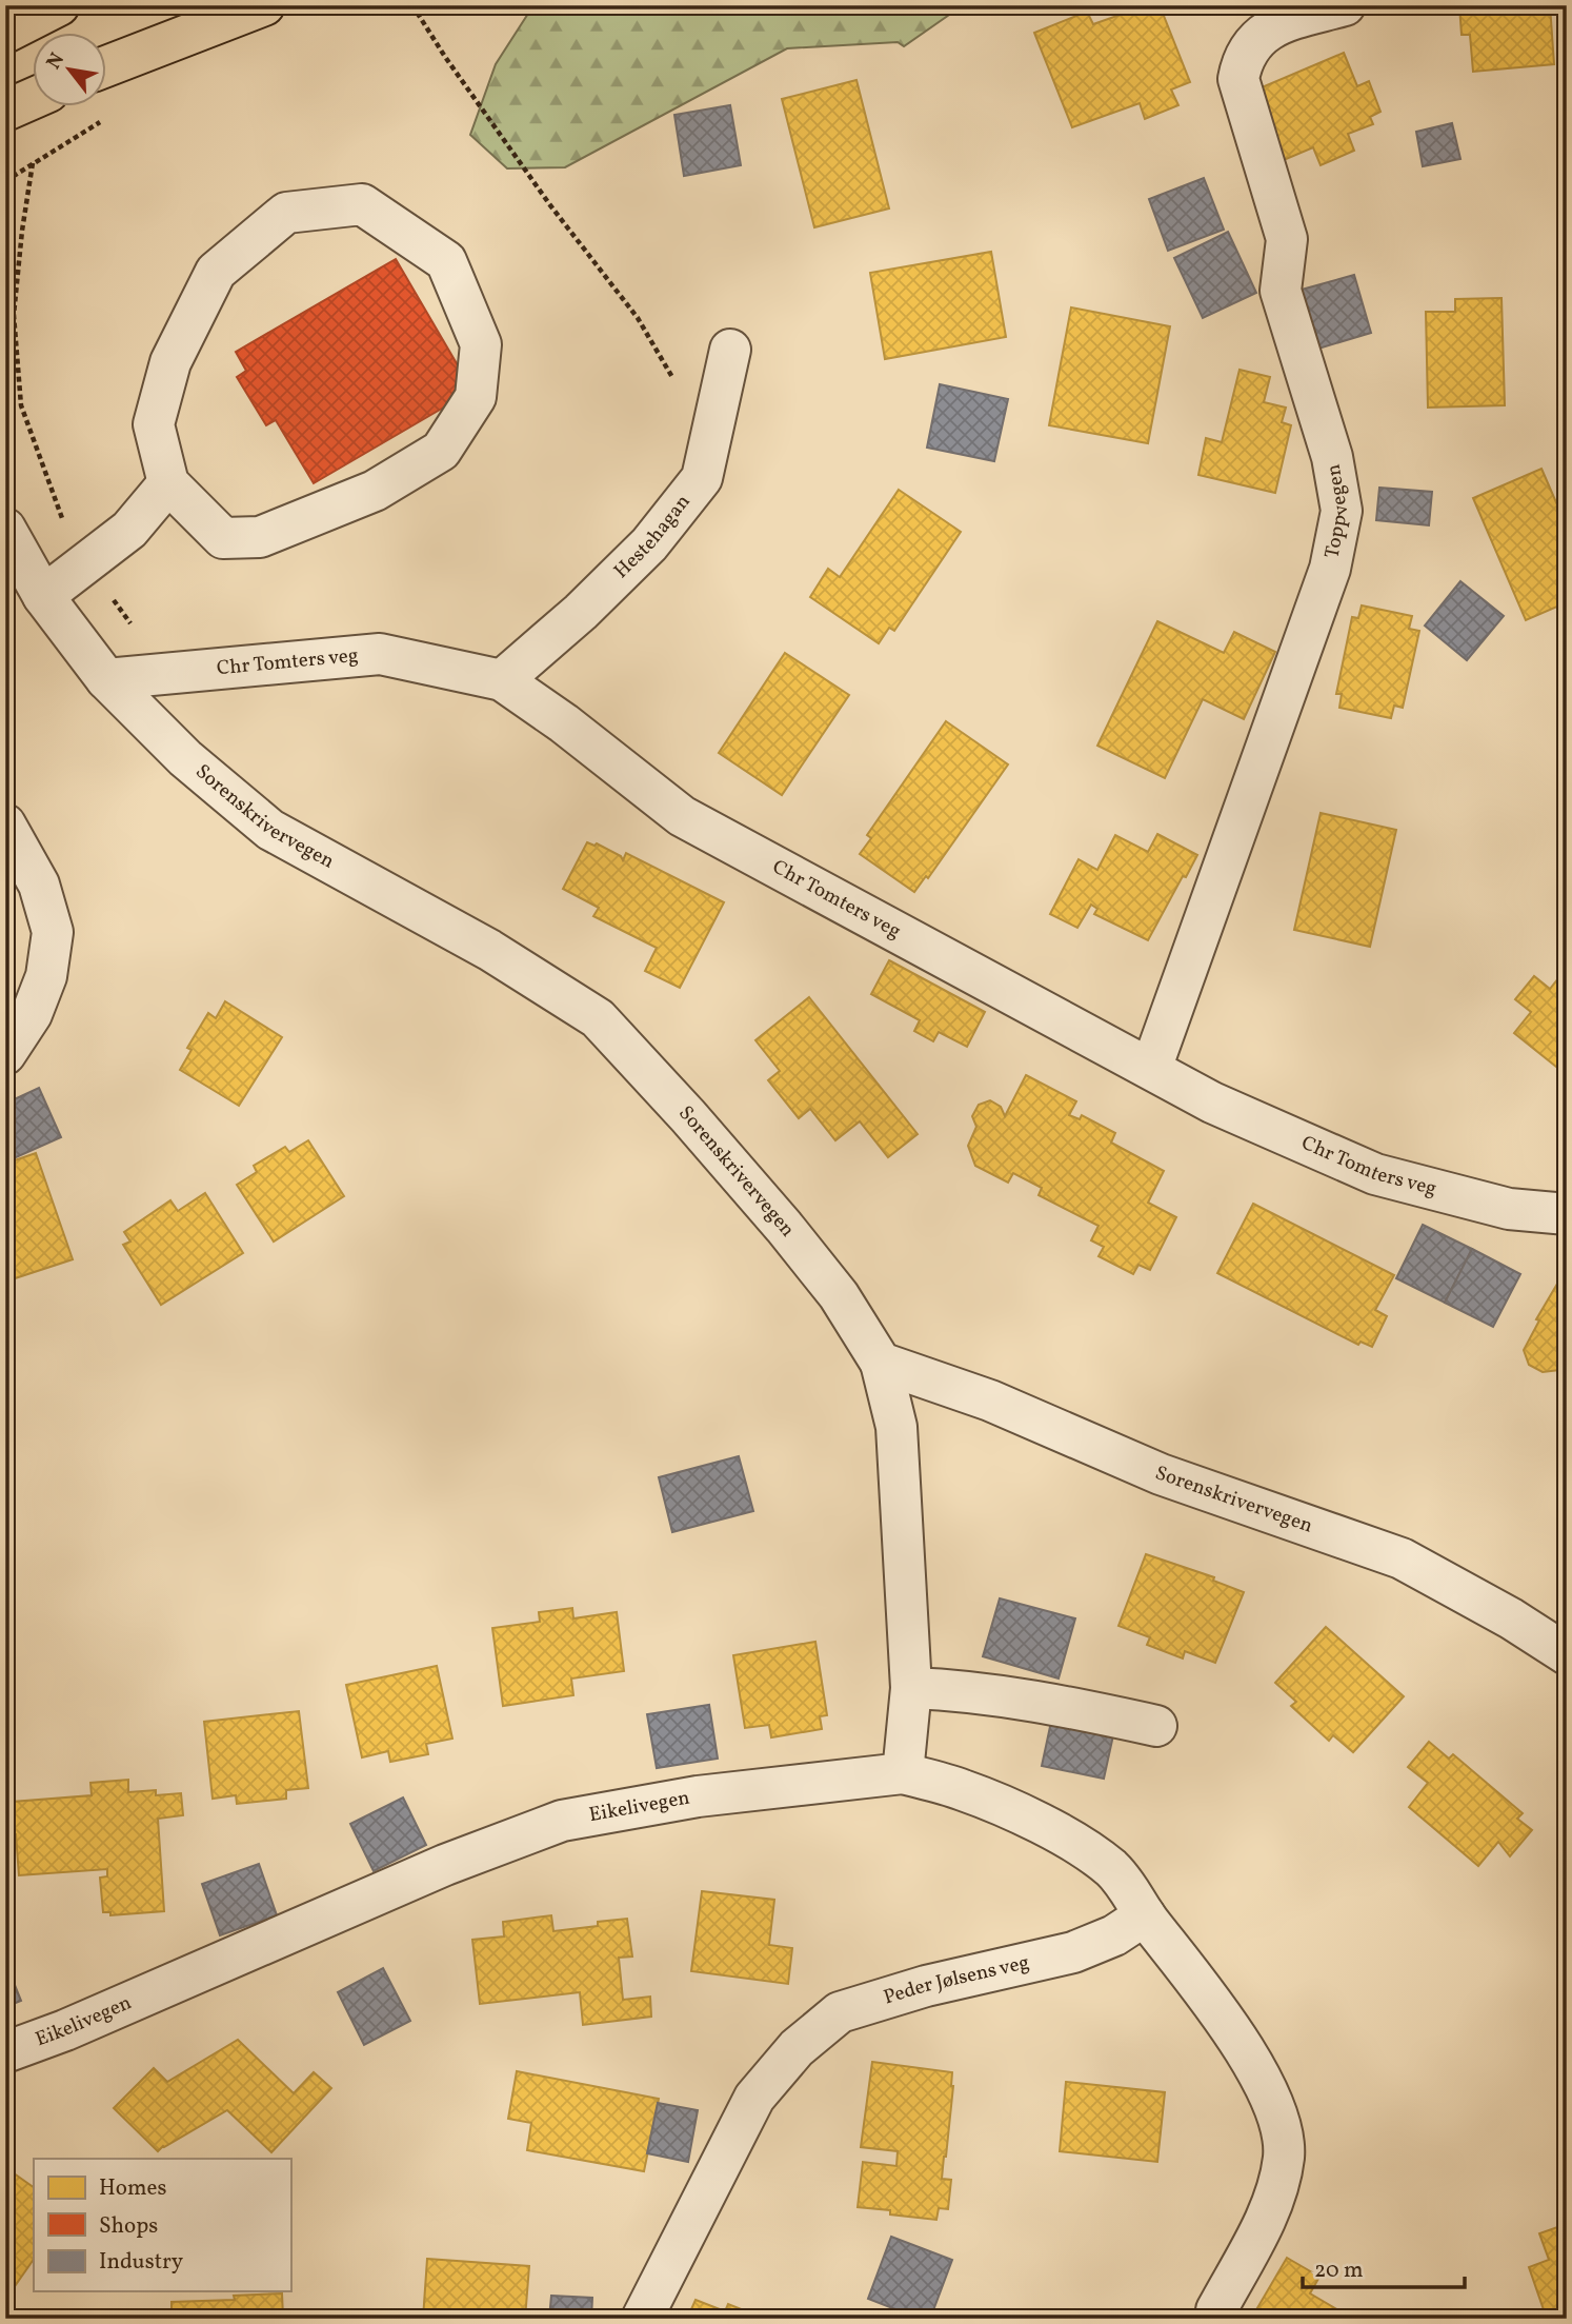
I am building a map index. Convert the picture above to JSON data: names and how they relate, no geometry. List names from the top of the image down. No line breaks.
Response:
{"streets":{"street":["Toppvegen","Hestehagan","Chr Tomters veg","Sorenskrivervegen","Eikelivegen","Peder Jølsens veg"]},"crossings":[["Toppvegen","Chr Tomters veg"],["Hestehagan","Chr Tomters veg"],["Chr Tomters veg","Sorenskrivervegen"]],"legend":["Homes","Shops","Industry"],"scale_bar":"20 m","north":"top left"}
